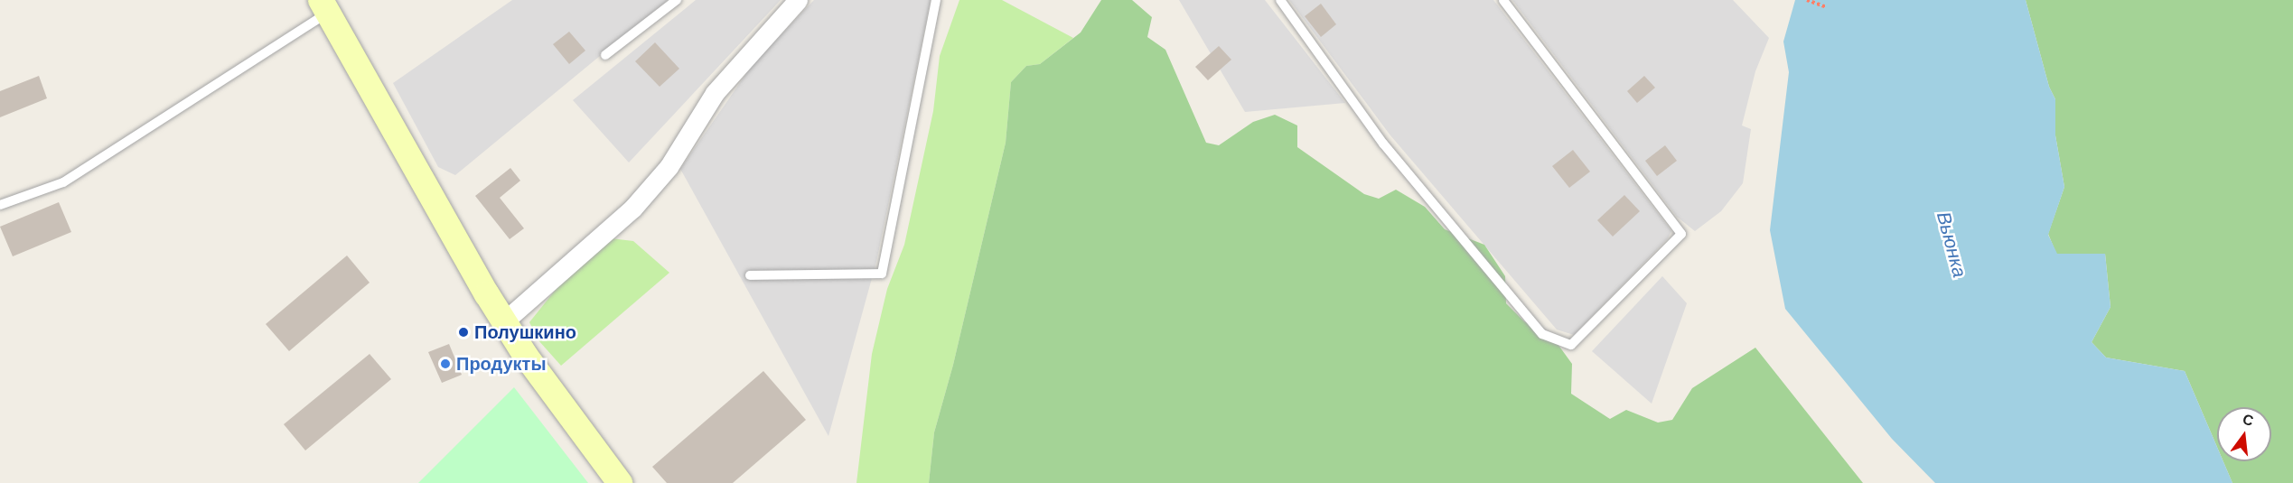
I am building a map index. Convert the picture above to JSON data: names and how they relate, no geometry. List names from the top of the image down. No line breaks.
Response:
{"water":["Вьюнка"],"places":["Полушкино","Продукты"],"north":"top"}
